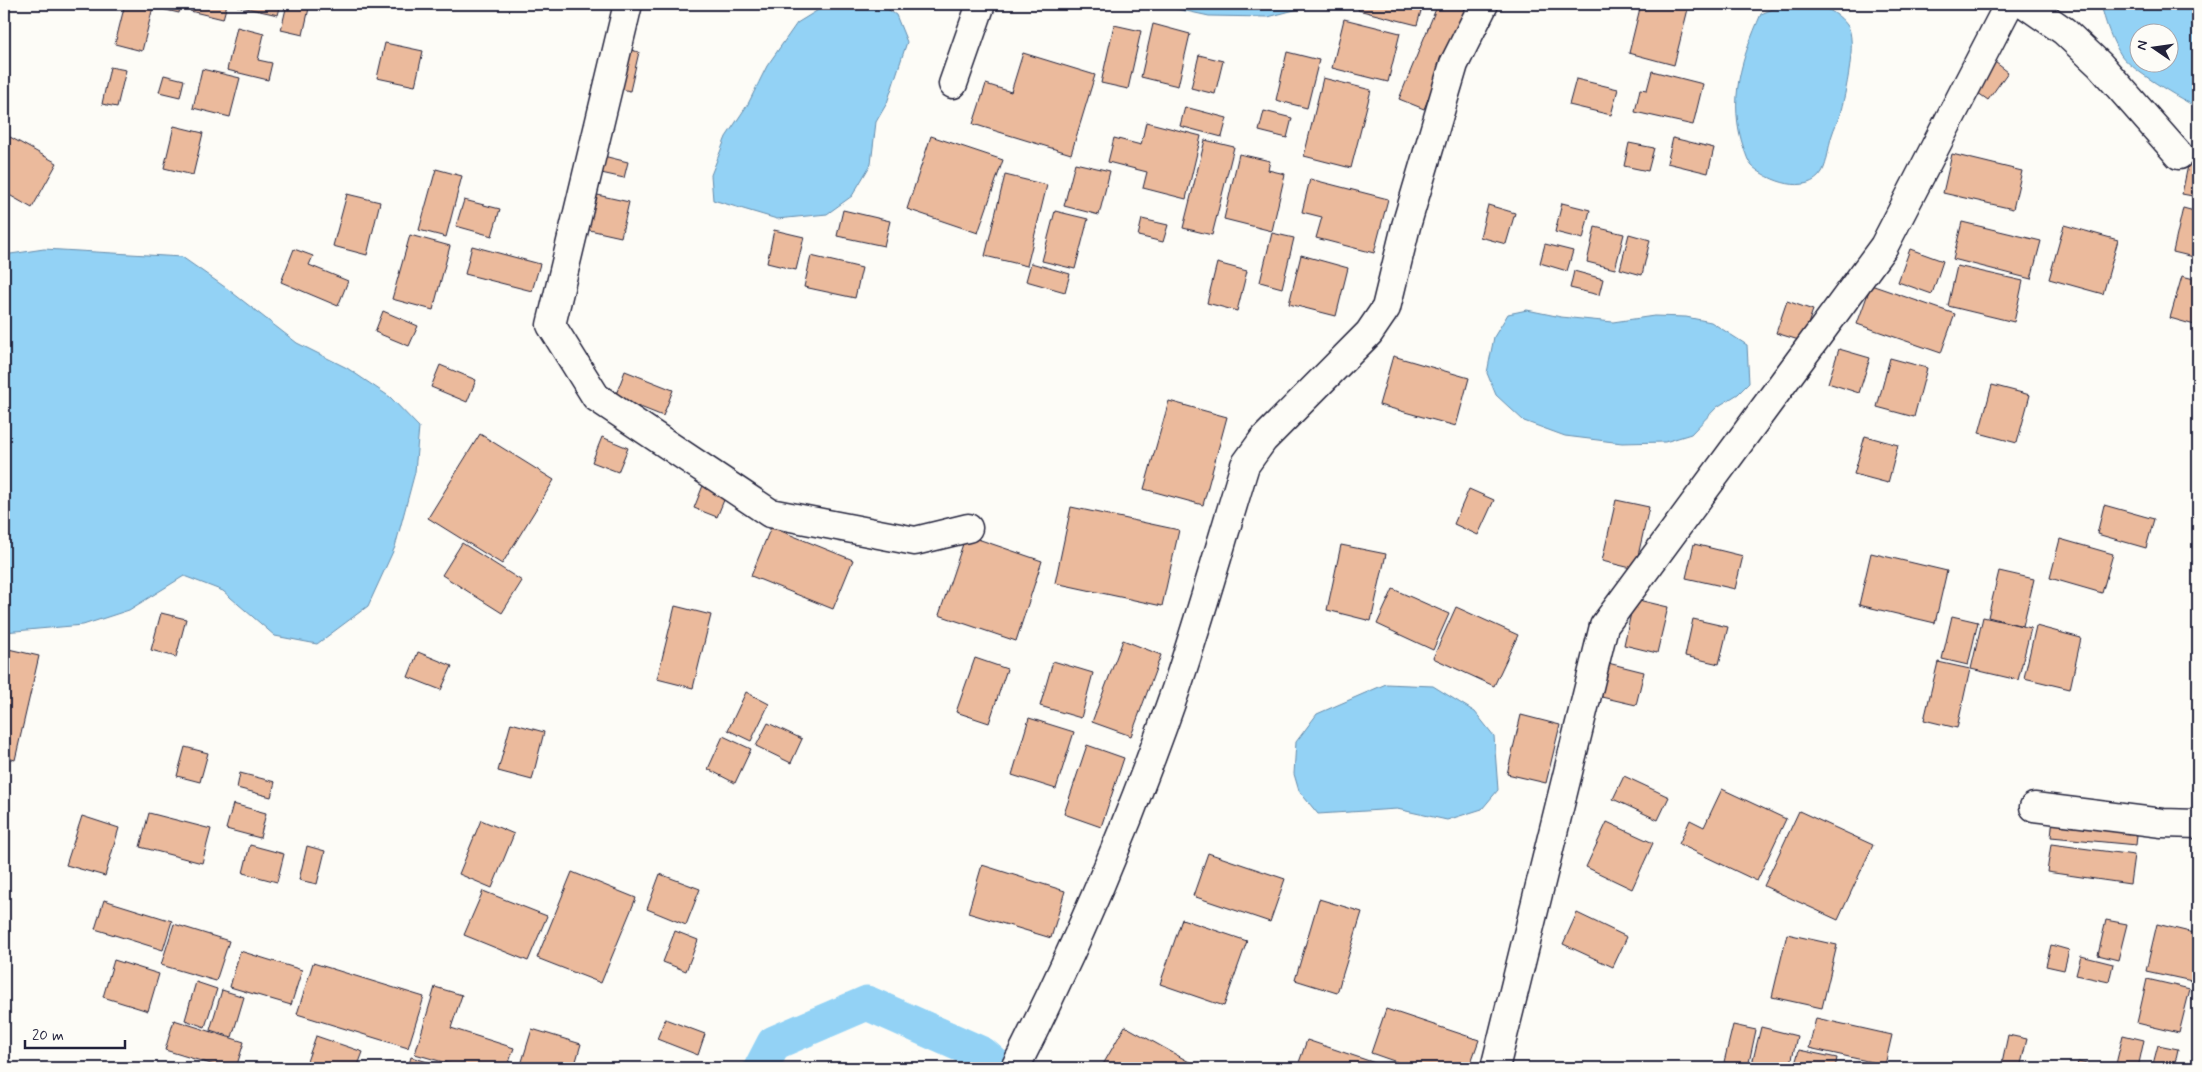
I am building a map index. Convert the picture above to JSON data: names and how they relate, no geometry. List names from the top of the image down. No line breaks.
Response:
{"scale_bar":"20 m","north":"left"}
